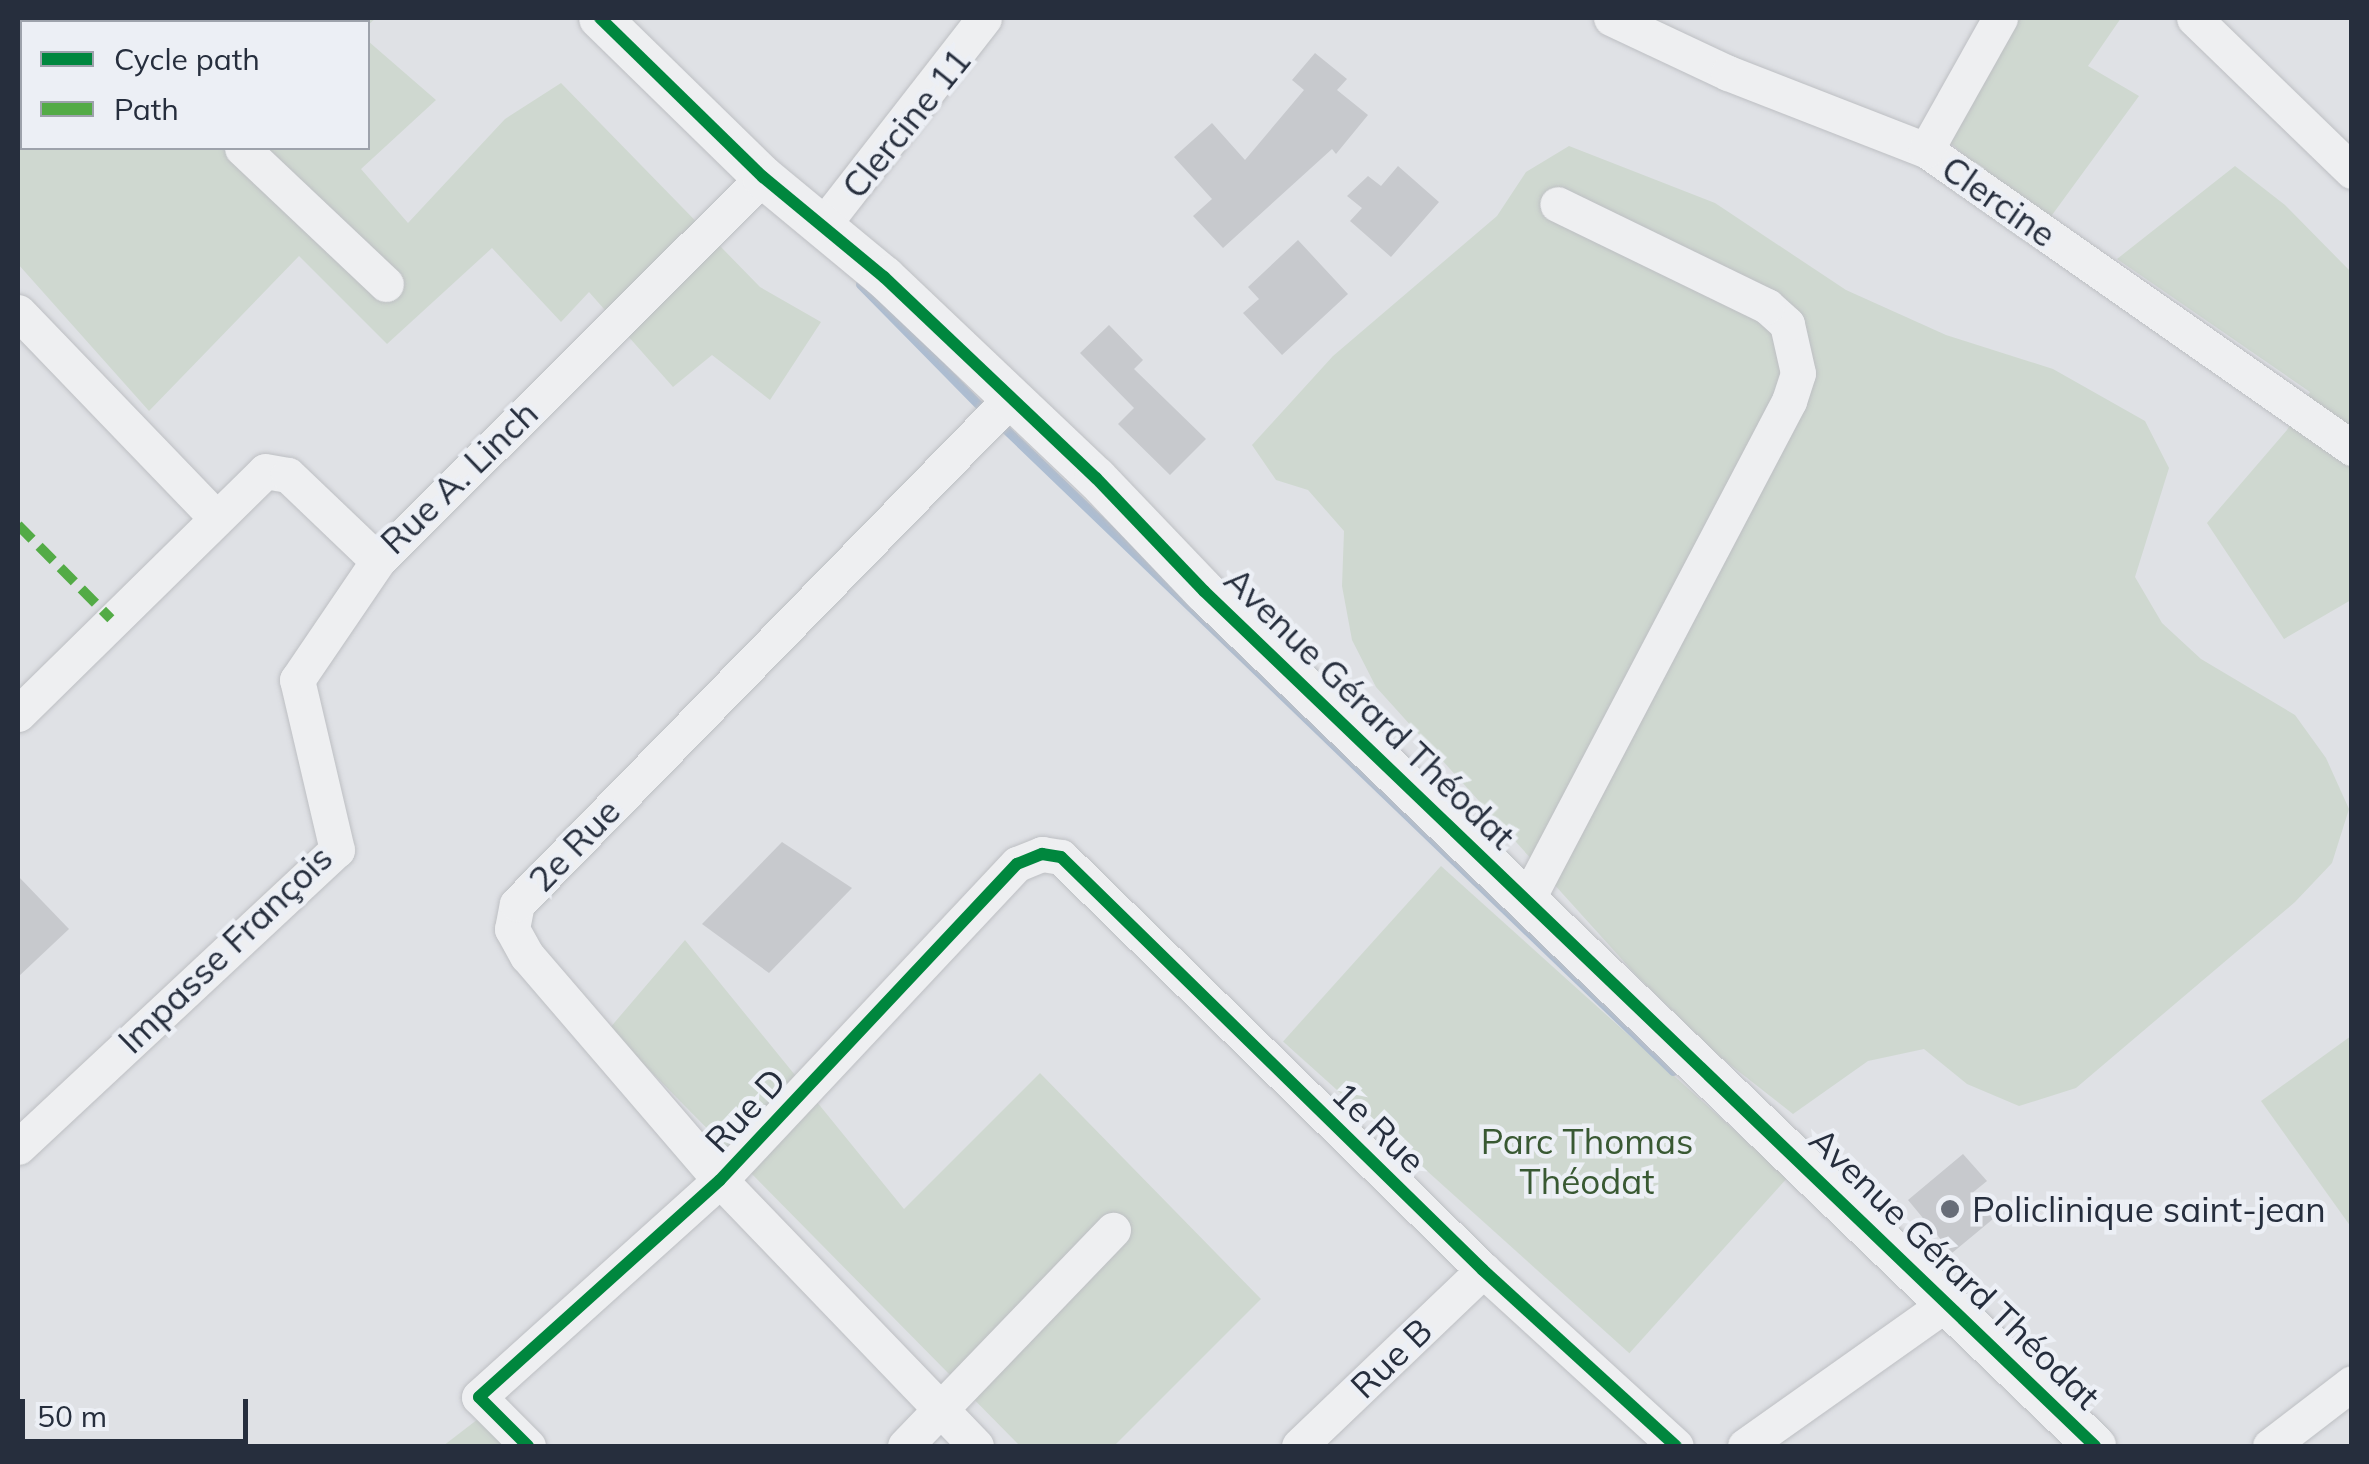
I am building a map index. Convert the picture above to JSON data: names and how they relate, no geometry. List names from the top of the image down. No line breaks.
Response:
{"streets":{"street":["Clercine 11","Clercine","Rue A. Linch","Avenue Gérard Théodat","2e Rue","Impasse François","Rue D","1e Rue","Rue B"]},"crossings":[["Clercine 11","Avenue Gérard Théodat"],["Rue A. Linch","Avenue Gérard Théodat"],["Rue A. Linch","Impasse François"],["Avenue Gérard Théodat","2e Rue"],["2e Rue","Rue D"],["Rue D","1e Rue"],["1e Rue","Rue B"]],"parks":["Parc Thomas Théodat"],"places":["Policlinique saint-jean"],"legend":["Cycle path","Path"],"scale_bar":"50 m"}
